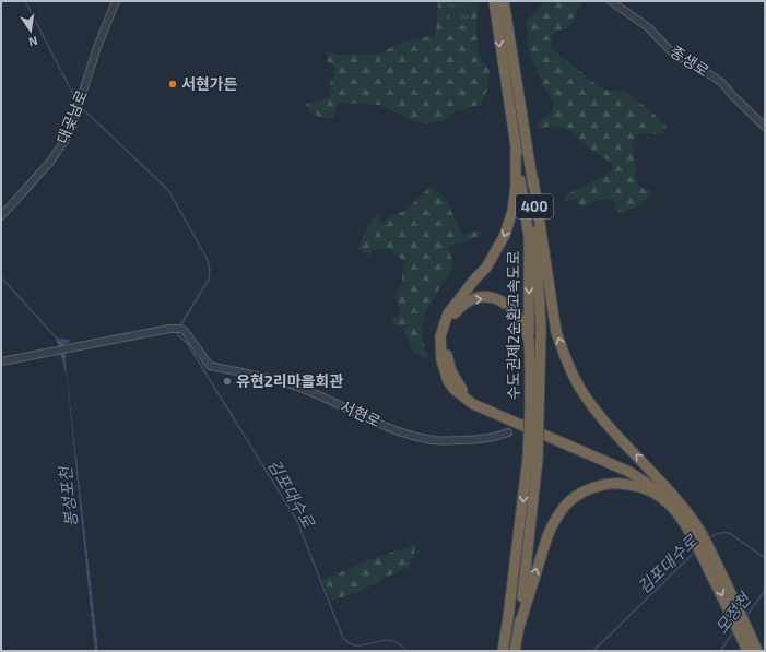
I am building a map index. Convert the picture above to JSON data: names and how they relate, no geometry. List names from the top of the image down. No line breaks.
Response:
{"streets":{"highway":["400","수도권제2순환고속도로"],"street":["종생로","대곶남로","서현로"]},"water":["김포대수로","봉성포천","모정천"],"places":["서현가든","유현2리마을회관"],"north":"bottom"}
